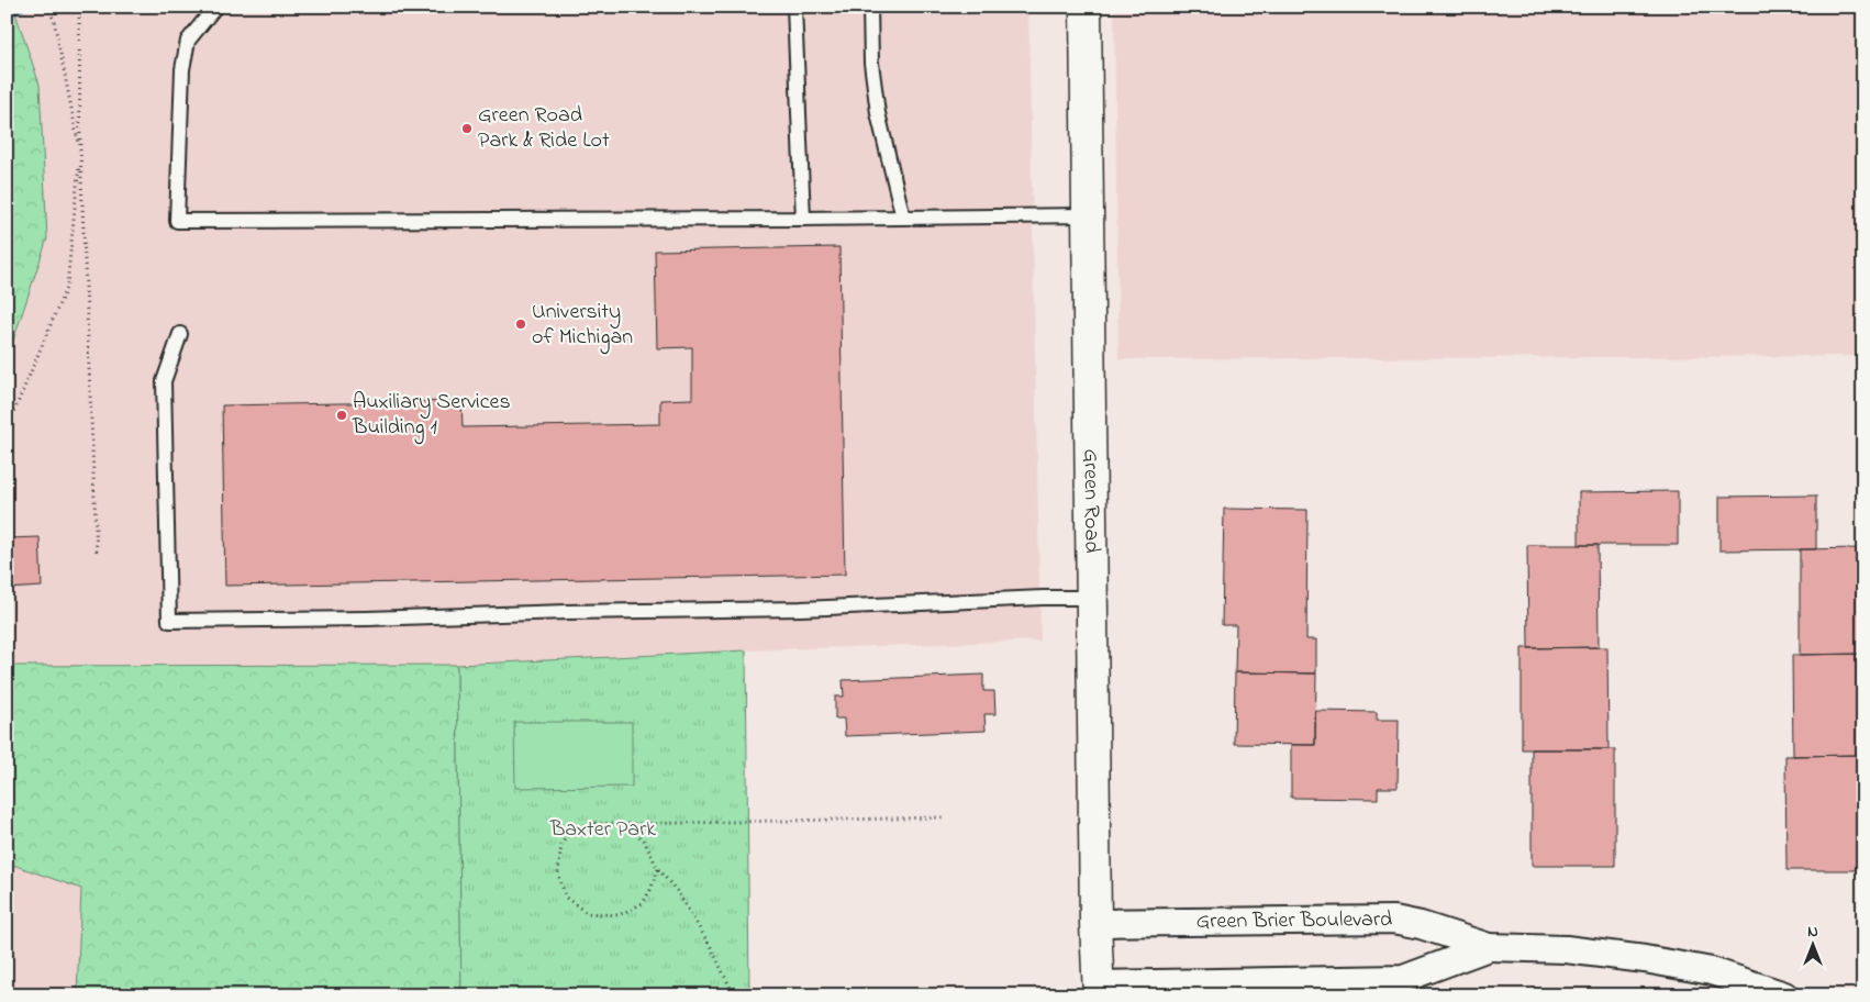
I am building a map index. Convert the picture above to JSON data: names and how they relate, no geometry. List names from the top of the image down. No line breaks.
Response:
{"streets":{"street":["Green Road","Green Brier Boulevard"]},"crossings":[["Green Road","Green Brier Boulevard"]],"parks":["Baxter Park"],"places":["Green Road Park & Ride Lot","University of Michigan","Auxiliary Services Building 1"],"north":"top"}
